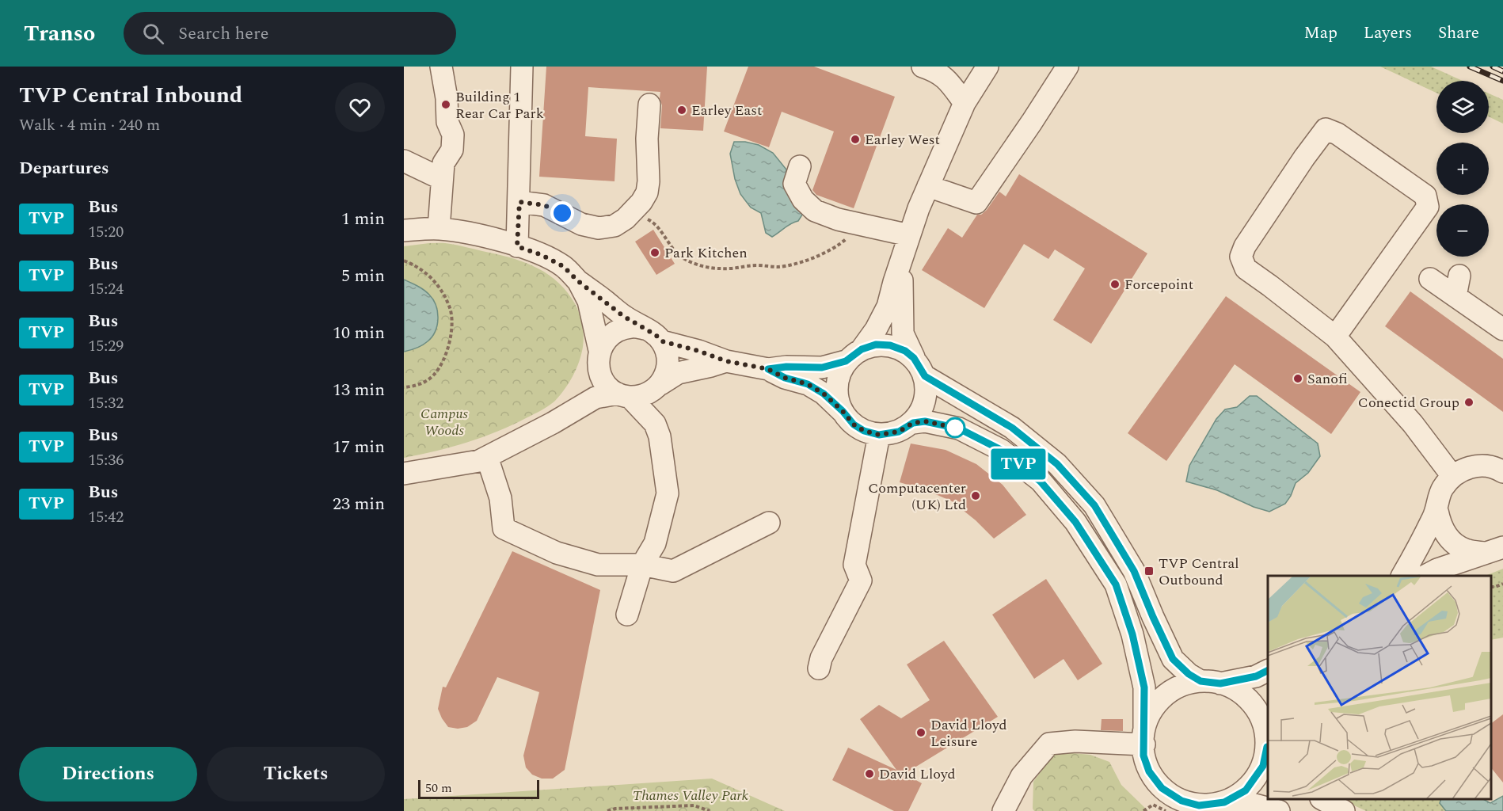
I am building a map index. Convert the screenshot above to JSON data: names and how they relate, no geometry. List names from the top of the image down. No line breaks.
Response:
{"parks":["Campus Woods","Thames Valley Park"],"places":{"other":["Building 1 Rear Car Park","Earley East","Earley West","Park Kitchen","Forcepoint","Sanofi","Conectid Group","Computacenter (UK) Ltd","David Lloyd Leisure","David Lloyd"],"transit":["TVP Central Outbound"]},"lines":["bus line TVP"],"scale_bar":"50 m","page":{"header":"Transo","search":"Search here","nav":["Map","Layers","Share"],"heading":[["TVP Central Inbound","Walk · 4 min · 240 m"],"Departures"],"on_map":"TVP","map_buttons":["+","−"],"list":[{"mark":"TVP","name":"Bus","note":"15:20","value":"1 min"},{"mark":"TVP","name":"Bus","note":"15:24","value":"5 min"},{"mark":"TVP","name":"Bus","note":"15:29","value":"10 min"},{"mark":"TVP","name":"Bus","note":"15:32","value":"13 min"},{"mark":"TVP","name":"Bus","note":"15:36","value":"17 min"},{"mark":"TVP","name":"Bus","note":"15:42","value":"23 min"}],"buttons":["Directions","Tickets"],"scale":"50 m"}}
